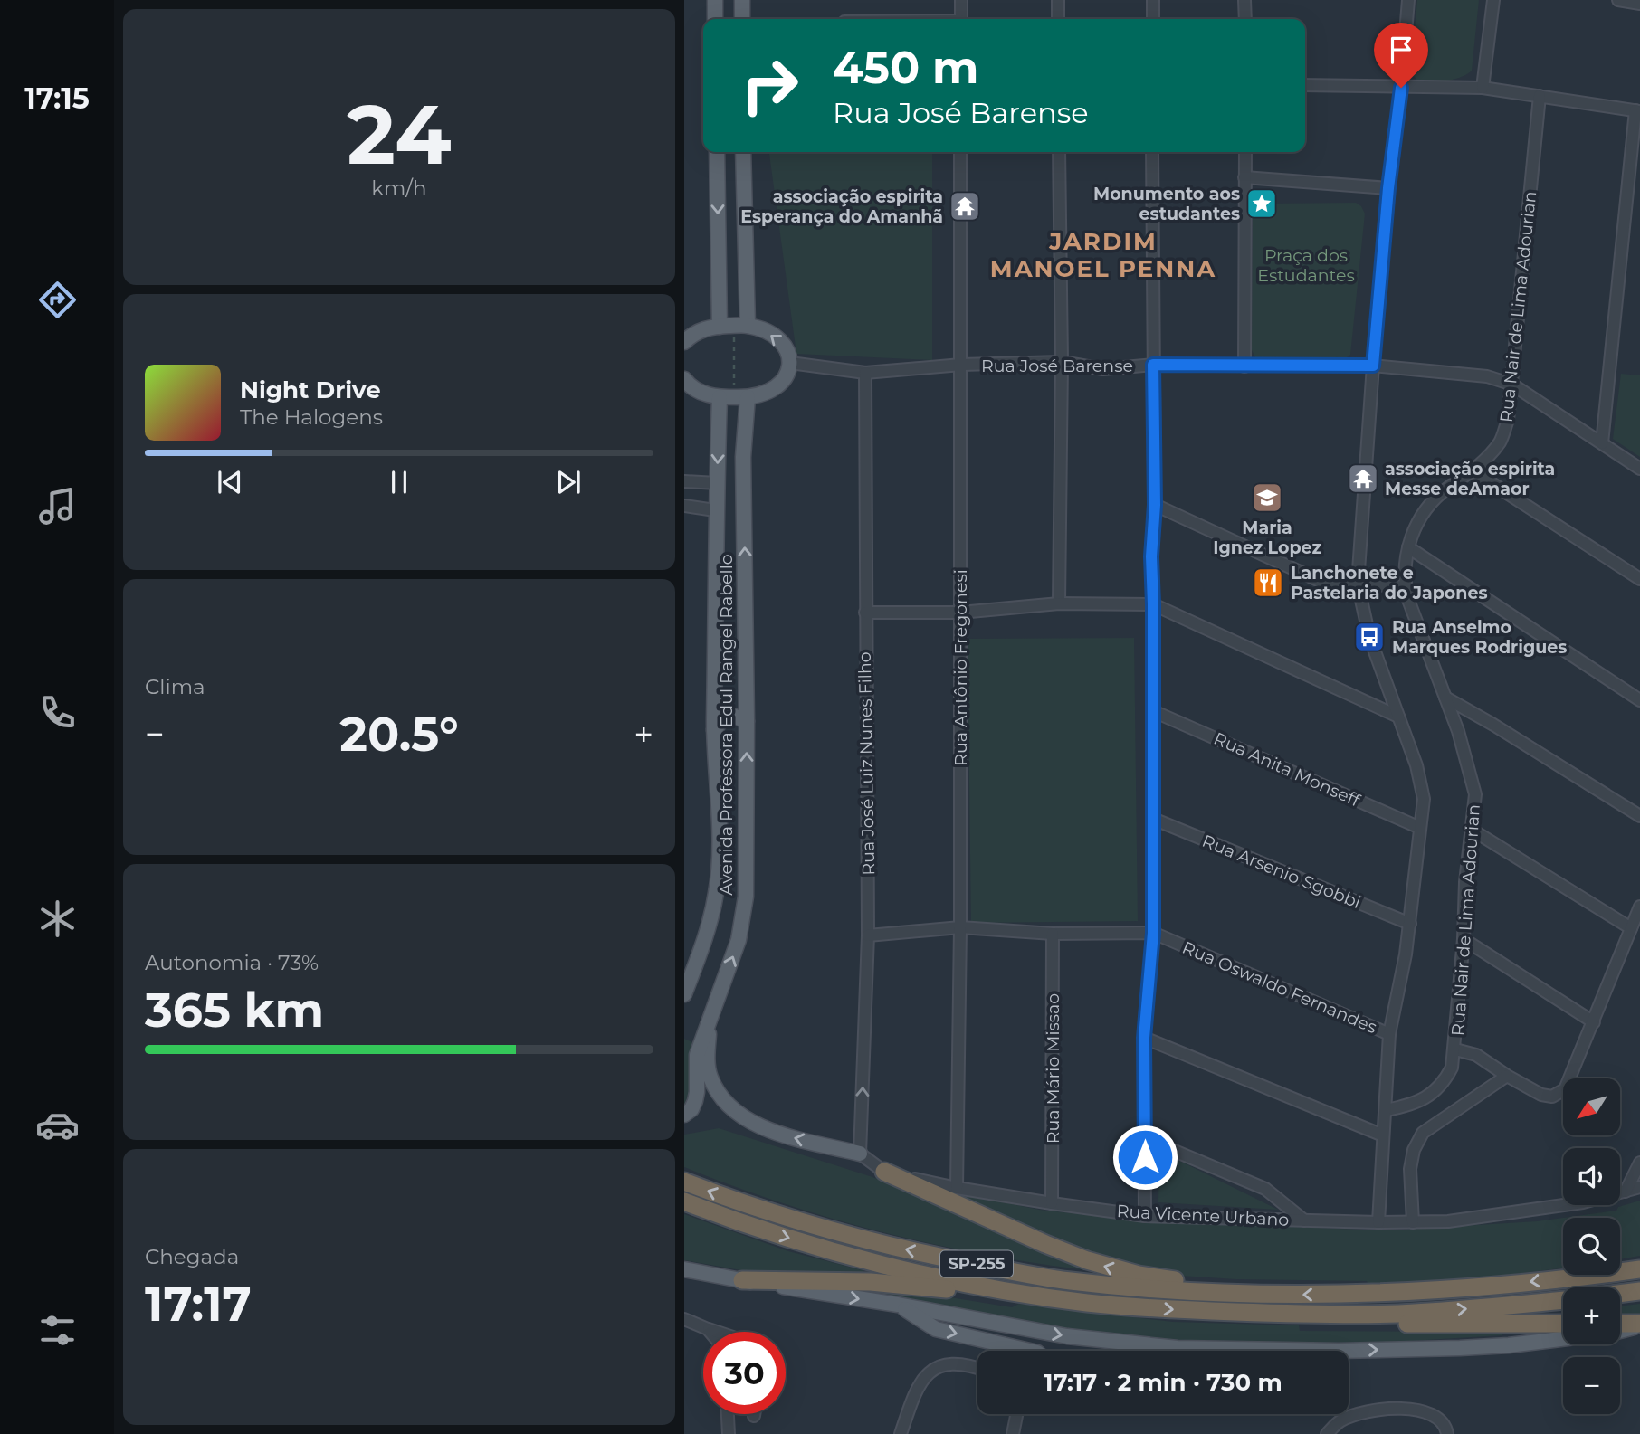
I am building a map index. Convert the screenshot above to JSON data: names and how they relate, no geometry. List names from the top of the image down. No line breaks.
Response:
{"streets":{"highway":["SP-255"],"main road":["Avenida Professora Edul Rangel Rabello"],"street":["Rua Nair de Lima Adourian","Rua José Barense","Rua Antônio Fregonesi","Rua José Luiz Nunes Filho","Rua Anita Monseff","Rua Arsenio Sgobbi","Rua Oswaldo Fernandes","Rua Mário Missao","Rua Vicente Urbano"]},"crossings":[["Rua Nair de Lima Adourian","Rua José Barense"],["Rua José Barense","Rua Antônio Fregonesi"],["Rua José Barense","Rua José Luiz Nunes Filho"],["Rua Antônio Fregonesi","Rua Oswaldo Fernandes"],["Rua Antônio Fregonesi","Rua Vicente Urbano"],["Rua José Luiz Nunes Filho","Rua Oswaldo Fernandes"],["Rua Oswaldo Fernandes","Rua Mário Missao"],["Rua Mário Missao","Rua Vicente Urbano"]],"districts":["JARDIM MANOEL PENNA"],"parks":["Praça dos Estudantes"],"places":{"place":["Monumento aos estudantes"],"temple":["associação espirita Esperança do Amanhã","associação espirita Messe deAmaor"],"school or university":["Maria Ignez Lopez"],"restaurant":["Lanchonete e Pastelaria do Japones"],"bus stop":["Rua Anselmo Marques Rodrigues"]},"north":"bottom left","page":{"tabs":"17:15","tile":[["24","km/h"],"Clima",["Autonomia · 73%","365 km"],["Chegada","17:17"]],"turn":["450 m","Rua José Barense"],"song":["Night Drive","The Halogens"],"heat":["−","20.5°","+"],"map_buttons":["+","−"],"limit":"30","trip":"17:17 · 2 min · 730 m"}}
